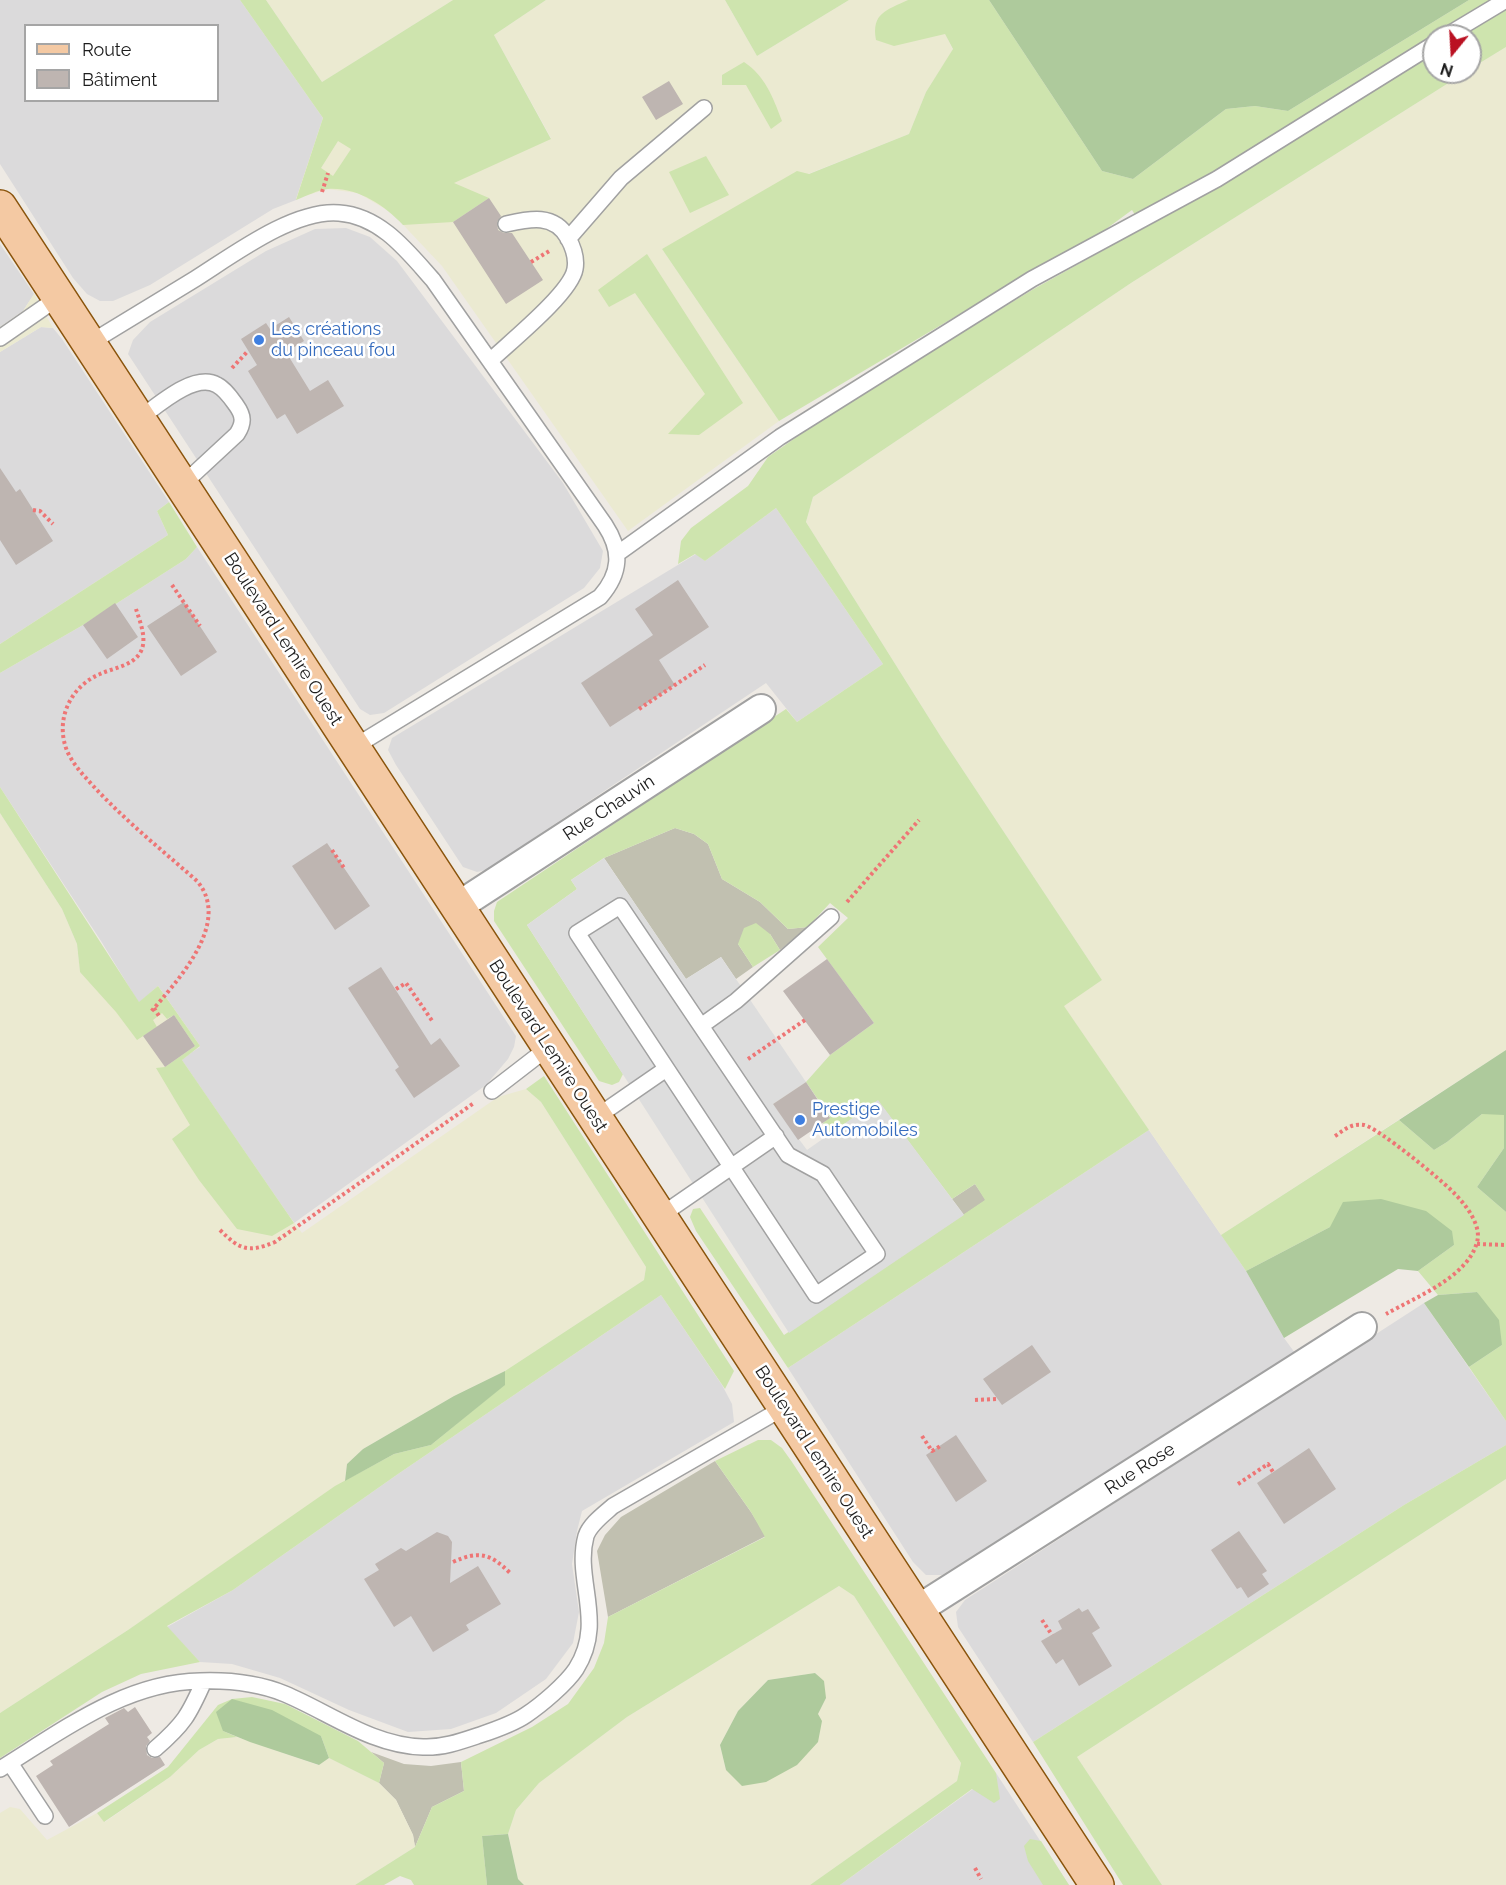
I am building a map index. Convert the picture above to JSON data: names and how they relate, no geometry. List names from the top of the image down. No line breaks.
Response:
{"streets":{"main road":["Boulevard Lemire Ouest"],"street":["Rue Chauvin","Rue Rose"]},"crossings":[["Boulevard Lemire Ouest","Rue Chauvin"],["Boulevard Lemire Ouest","Rue Rose"]],"places":["Les créations du pinceau fou","Prestige Automobiles"],"legend":["Route","Bâtiment"],"north":"bottom"}
